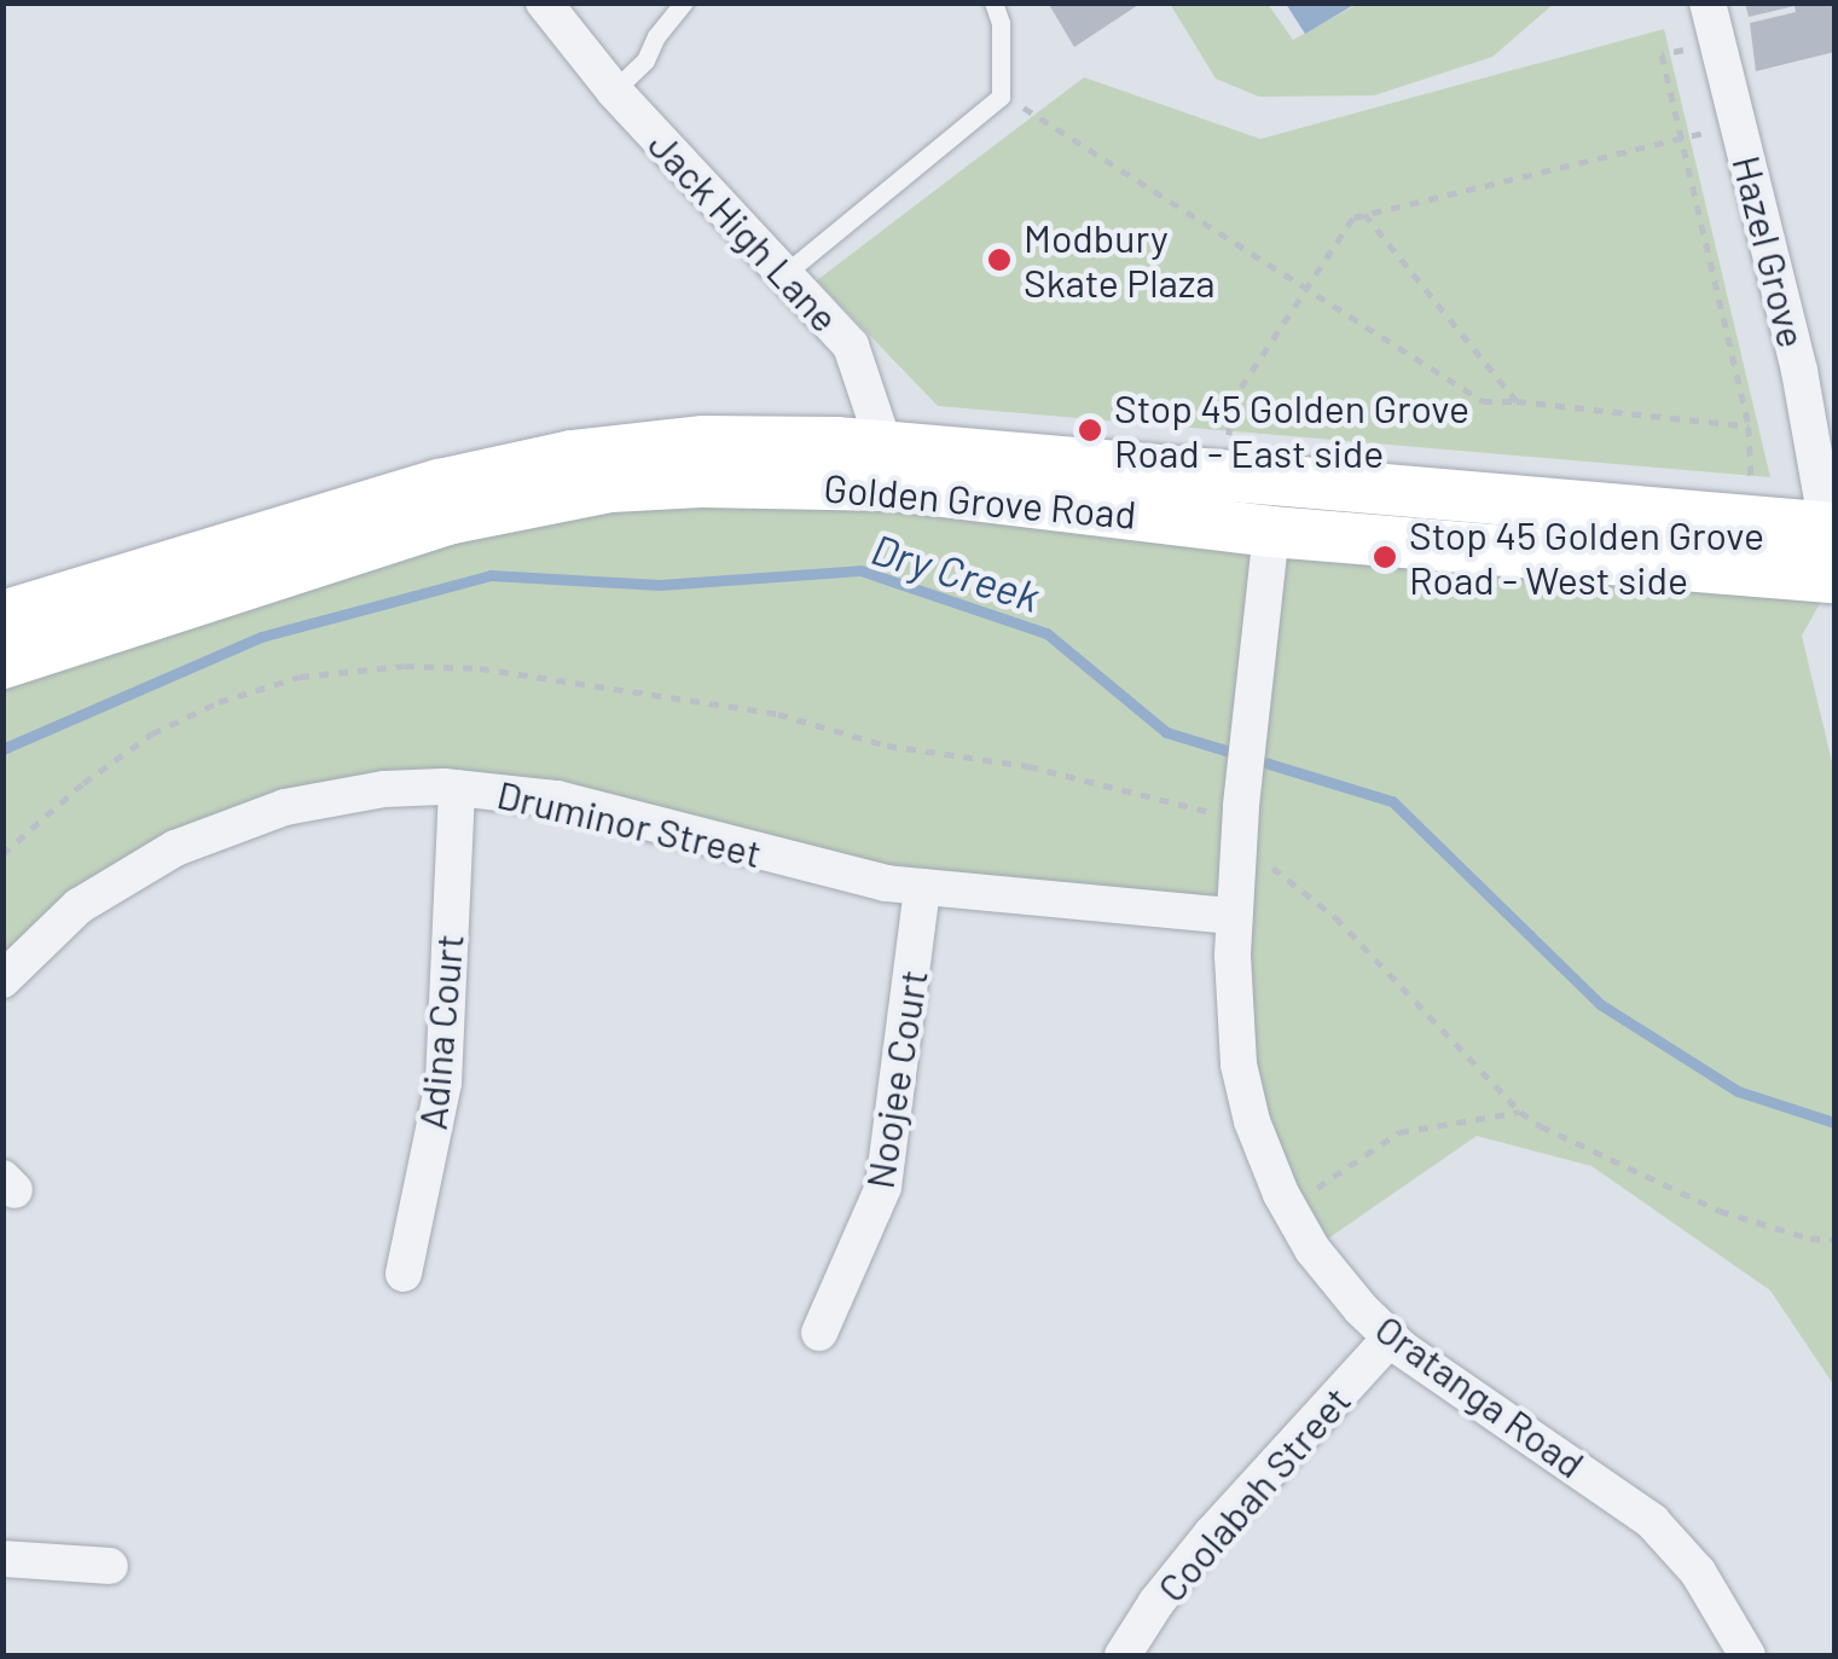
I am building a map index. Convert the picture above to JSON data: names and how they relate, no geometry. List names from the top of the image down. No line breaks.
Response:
{"streets":{"main road":["Golden Grove Road"],"street":["Jack High Lane","Hazel Grove","Druminor Street","Adina Court","Noojee Court","Oratanga Road","Coolabah Street"]},"crossings":[["Jack High Lane","Golden Grove Road"],["Hazel Grove","Golden Grove Road"],["Golden Grove Road","Oratanga Road"],["Druminor Street","Adina Court"],["Druminor Street","Noojee Court"],["Druminor Street","Oratanga Road"],["Oratanga Road","Coolabah Street"]],"water":["Dry Creek"],"places":["Modbury Skate Plaza","Stop 45 Golden Grove Road - East side","Stop 45 Golden Grove Road - West side"]}
